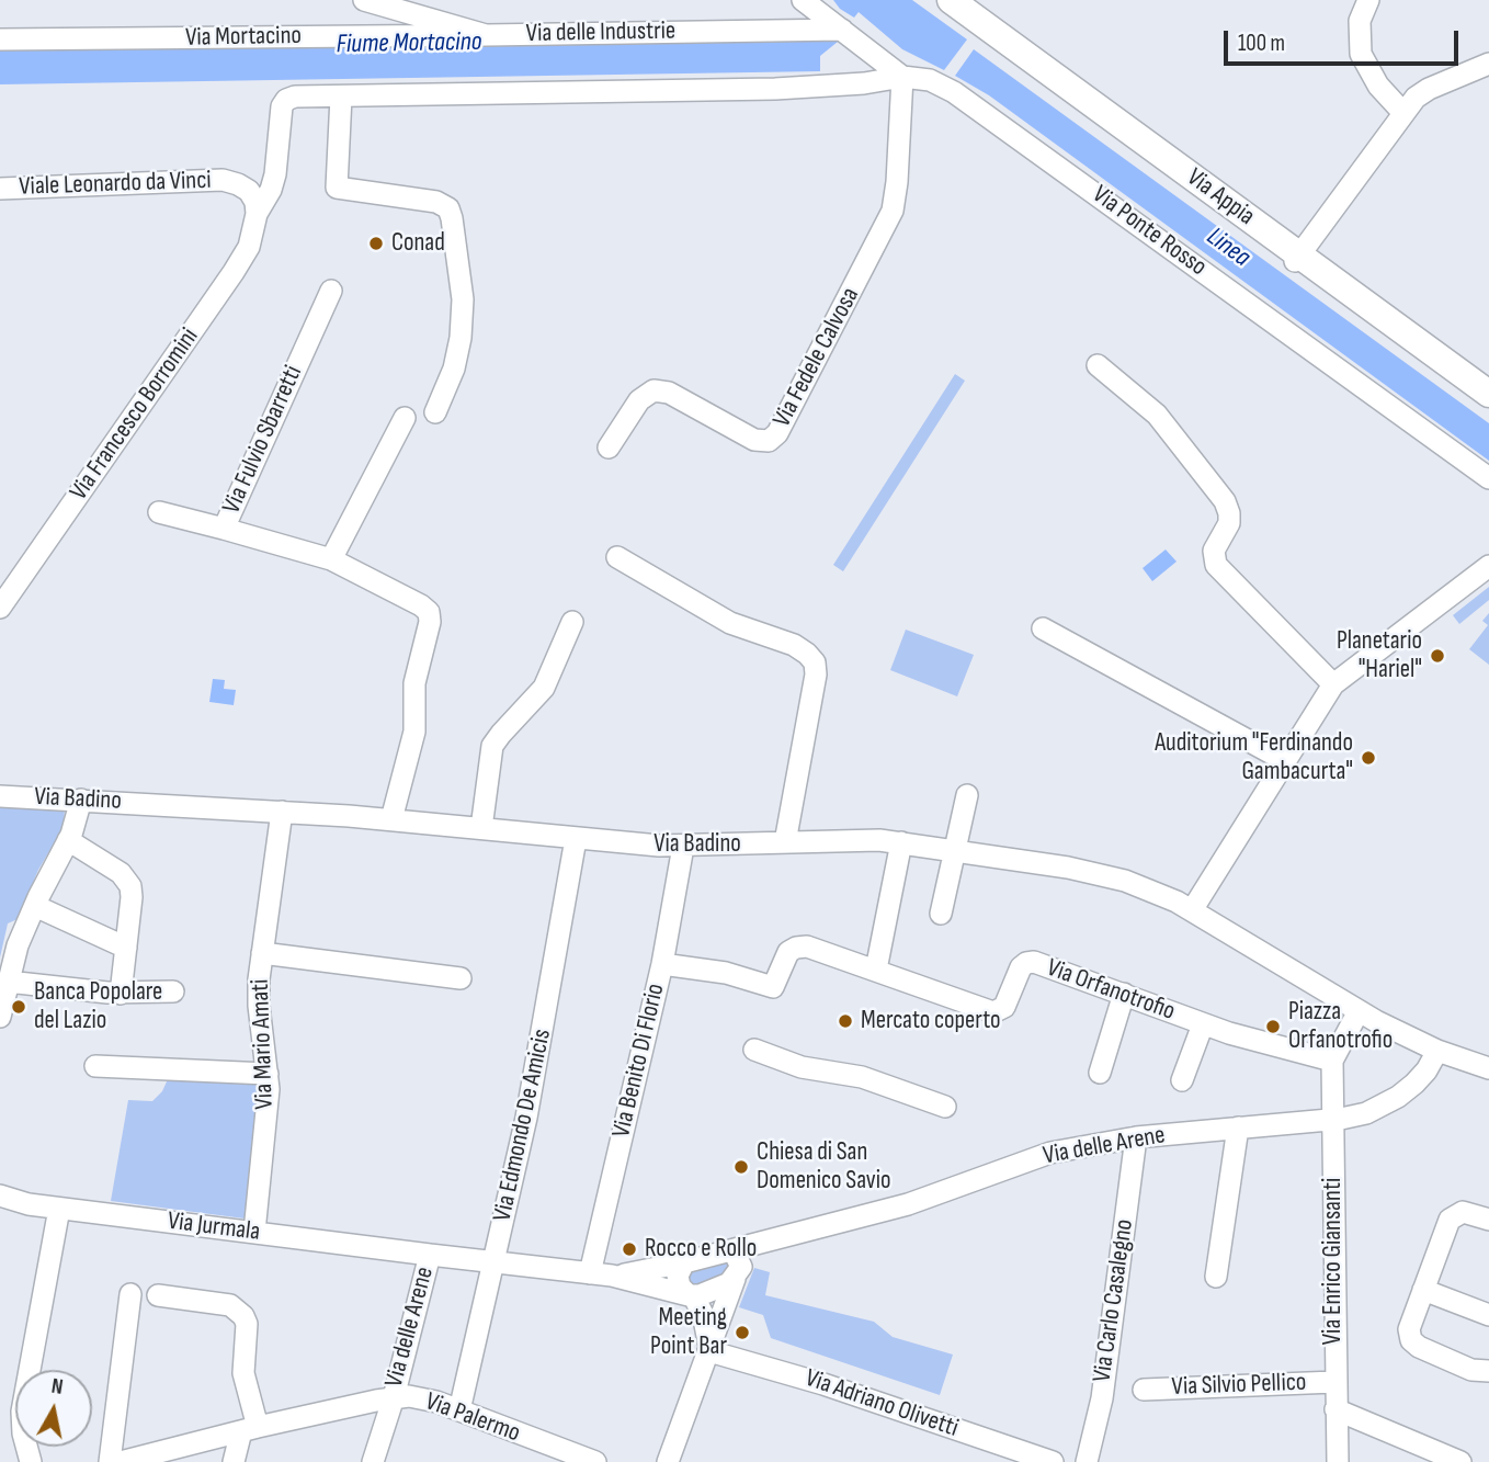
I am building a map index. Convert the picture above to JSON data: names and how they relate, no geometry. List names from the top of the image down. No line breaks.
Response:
{"streets":{"main road":["Via Appia"],"street":["Via delle Industrie","Via Mortacino","Viale Leonardo da Vinci","Via Ponte Rosso","Via Fedele Calvosa","Via Francesco Borromini","Via Fulvio Sbarretti","Via Badino","Via Orfanotrofio","Via Mario Amati","Via Benito Di Florio","Via Edmondo De Amicis","Via delle Arene","Via Jurmala","Via Enrico Giansanti","Via Carlo Casalegno","Via Silvio Pellico","Via Adriano Olivetti","Via Palermo"]},"crossings":[["Via delle Industrie","Via Mortacino"],["Via delle Industrie","Via Ponte Rosso"],["Viale Leonardo da Vinci","Via Francesco Borromini"],["Via Ponte Rosso","Via Fedele Calvosa"],["Via Fulvio Sbarretti","Via Badino"],["Via Badino","Via Mario Amati"],["Via Badino","Via Benito Di Florio"],["Via Badino","Via Edmondo De Amicis"],["Via Badino","Via delle Arene"],["Via Orfanotrofio","Via Enrico Giansanti"],["Via Mario Amati","Via Jurmala"],["Via Benito Di Florio","Via delle Arene"],["Via Edmondo De Amicis","Via delle Arene"],["Via Edmondo De Amicis","Via Palermo"],["Via delle Arene","Via Jurmala"],["Via delle Arene","Via Enrico Giansanti"],["Via delle Arene","Via Carlo Casalegno"],["Via delle Arene","Via Palermo"],["Via Enrico Giansanti","Via Silvio Pellico"]],"water":["Fiume Mortacino","Linea"],"places":["Conad","Planetario \"Hariel\"","Auditorium \"Ferdinando Gambacurta\"","Banca Popolare del Lazio","Mercato coperto","Piazza Orfanotrofio","Chiesa di San Domenico Savio","Rocco e Rollo","Meeting Point Bar"],"scale_bar":"100 m","north":"top"}
